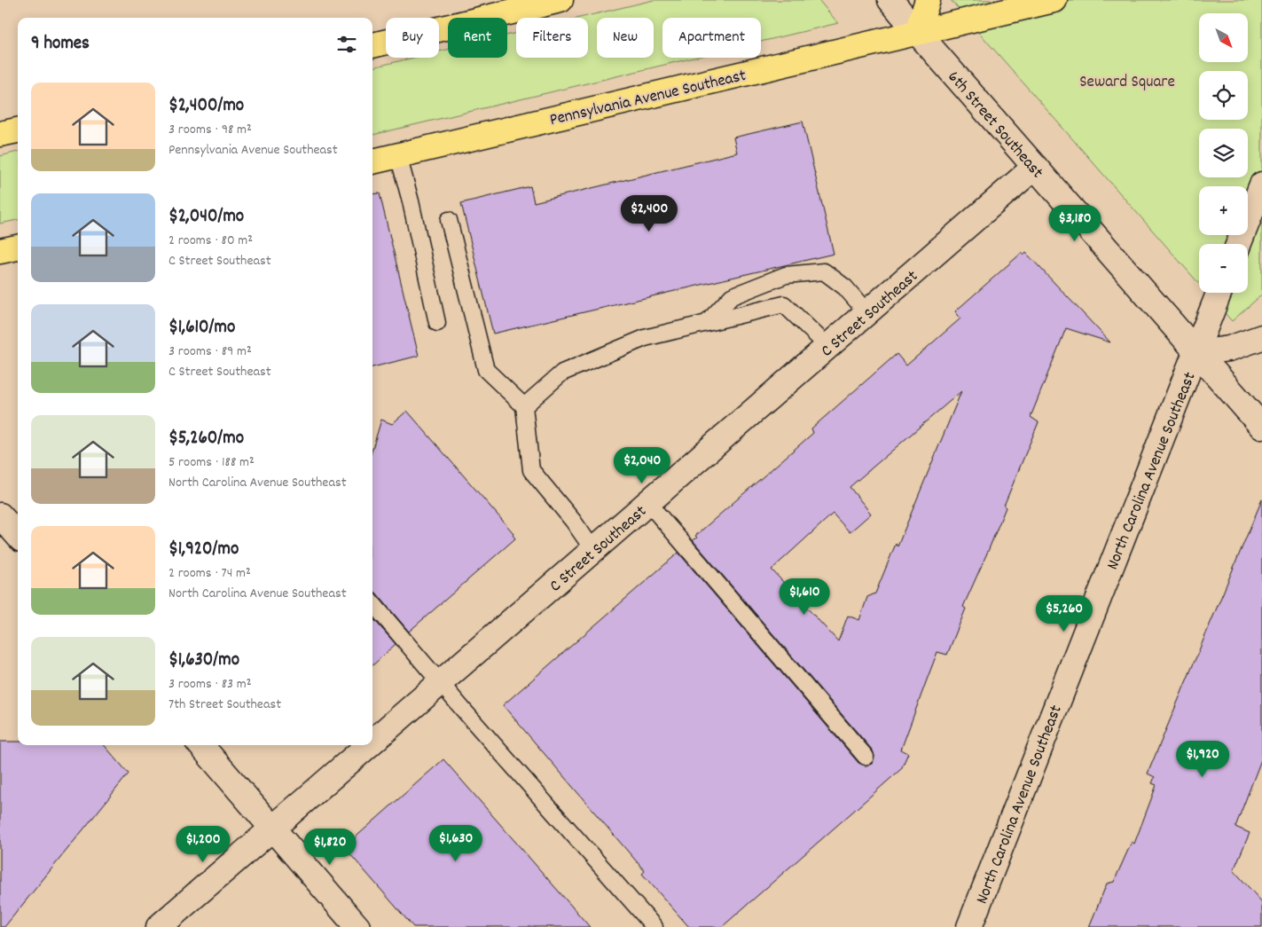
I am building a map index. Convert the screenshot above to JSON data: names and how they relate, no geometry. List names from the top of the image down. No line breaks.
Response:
{"streets":{"main road":["Pennsylvania Avenue Southeast"],"street":["6th Street Southeast","C Street Southeast","North Carolina Avenue Southeast"]},"crossings":[["Pennsylvania Avenue Southeast","6th Street Southeast"],["6th Street Southeast","C Street Southeast"],["6th Street Southeast","North Carolina Avenue Southeast"]],"parks":["Seward Square"],"north":"bottom right","page":{"map_buttons":["+","−"],"chip":["Buy","Rent","Filters","New","Apartment"],"heading":"9 homes","list":[{"name":"$2,400/mo","note":"3 rooms · 98 m² · Pennsylvania Avenue Southeast"},{"name":"$2,040/mo","note":"2 rooms · 80 m² · C Street Southeast"},{"name":"$1,610/mo","note":"3 rooms · 89 m² · C Street Southeast"},{"name":"$5,260/mo","note":"5 rooms · 188 m² · North Carolina Avenue Southeast"},{"name":"$1,920/mo","note":"2 rooms · 74 m² · North Carolina Avenue Southeast"},{"name":"$1,630/mo","note":"3 rooms · 83 m² · 7th Street Southeast"}],"price":["$2,400","$3,180","$2,040","$1,610","$5,260","$1,920","$1,630","$1,200","$1,820"]}}
